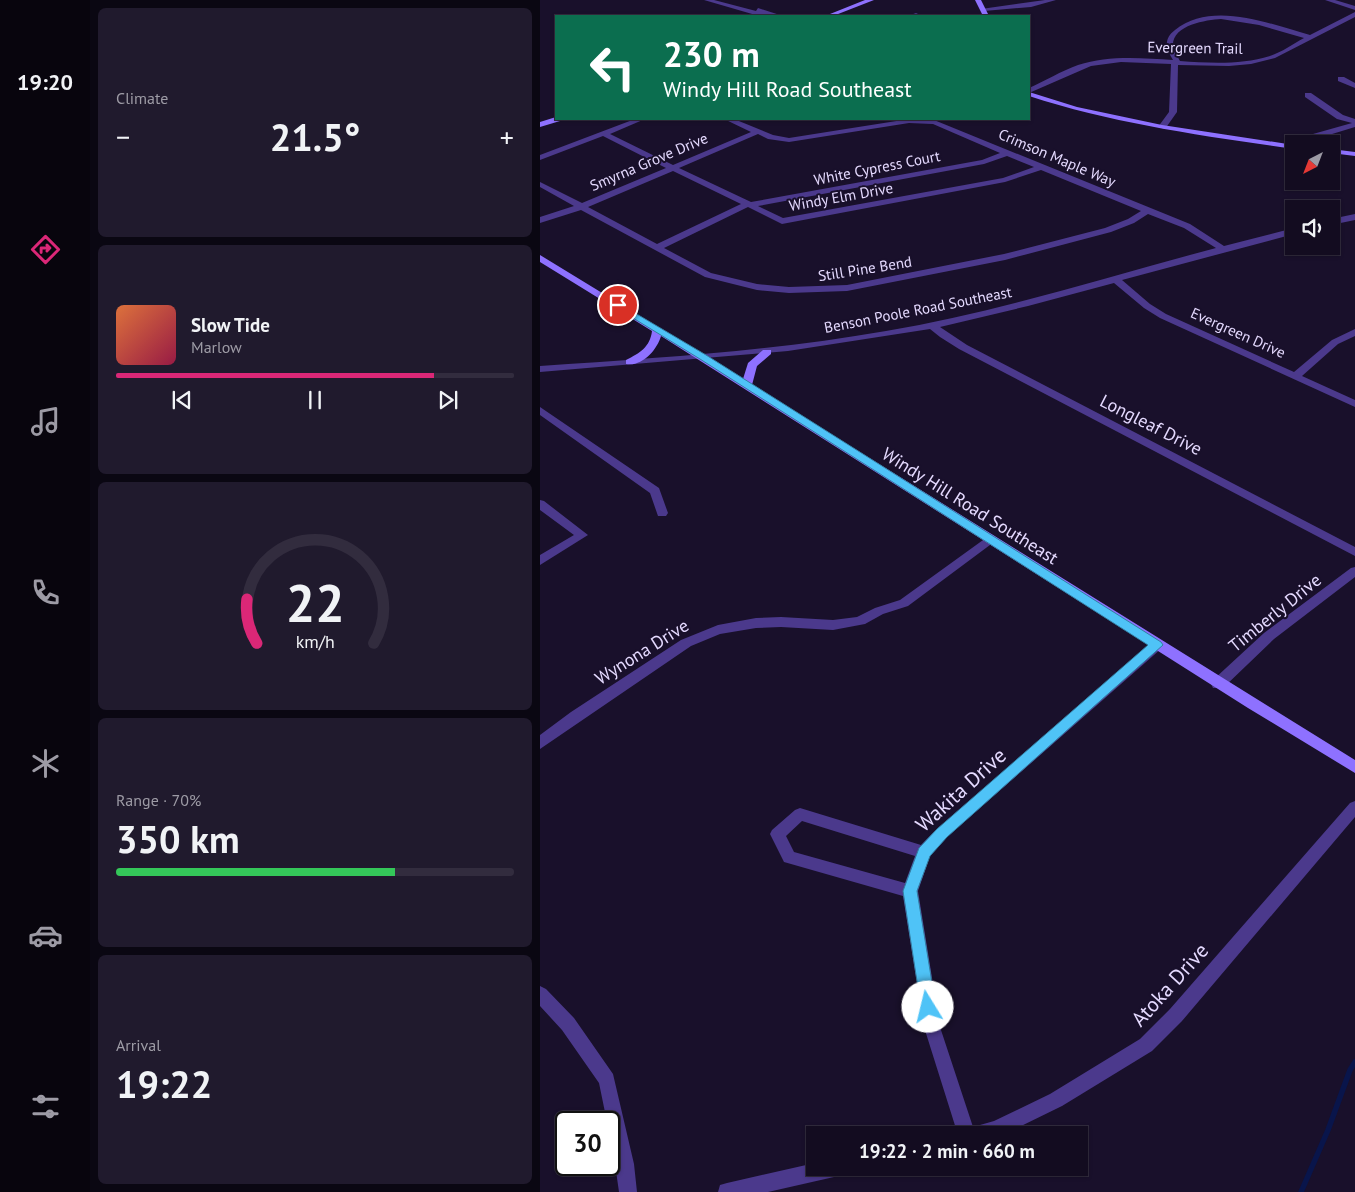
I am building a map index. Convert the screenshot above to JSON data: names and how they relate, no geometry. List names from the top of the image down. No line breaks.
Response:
{"streets":{"main road":["Windy Hill Road Southeast"],"street":["Evergreen Trail","Crimson Maple Way","Smyrna Grove Drive","White Cypress Court","Windy Elm Drive","Still Pine Bend","Benson Poole Road Southeast","Evergreen Drive","Longleaf Drive","Timberly Drive","Wynona Drive","Wakita Drive","Atoka Drive"]},"crossings":[["Crimson Maple Way","Smyrna Grove Drive"],["Crimson Maple Way","White Cypress Court"],["Crimson Maple Way","Windy Elm Drive"],["Crimson Maple Way","Still Pine Bend"],["Crimson Maple Way","Benson Poole Road Southeast"],["Smyrna Grove Drive","Windy Elm Drive"],["Smyrna Grove Drive","Still Pine Bend"],["White Cypress Court","Windy Elm Drive"],["White Cypress Court","Still Pine Bend"],["Benson Poole Road Southeast","Evergreen Drive"],["Benson Poole Road Southeast","Longleaf Drive"],["Benson Poole Road Southeast","Windy Hill Road Southeast"],["Windy Hill Road Southeast","Timberly Drive"],["Windy Hill Road Southeast","Wynona Drive"],["Windy Hill Road Southeast","Wakita Drive"]],"north":"bottom left","page":{"tabs":"19:20","tile":["Climate",["Range · 70%","350 km"],["Arrival","19:22"]],"turn":["230 m","Windy Hill Road Southeast"],"heat":["−","21.5°","+"],"song":["Slow Tide","Marlow"],"limit":"30","trip":"19:22 · 2 min · 660 m","gauge":["22","km/h"]}}
